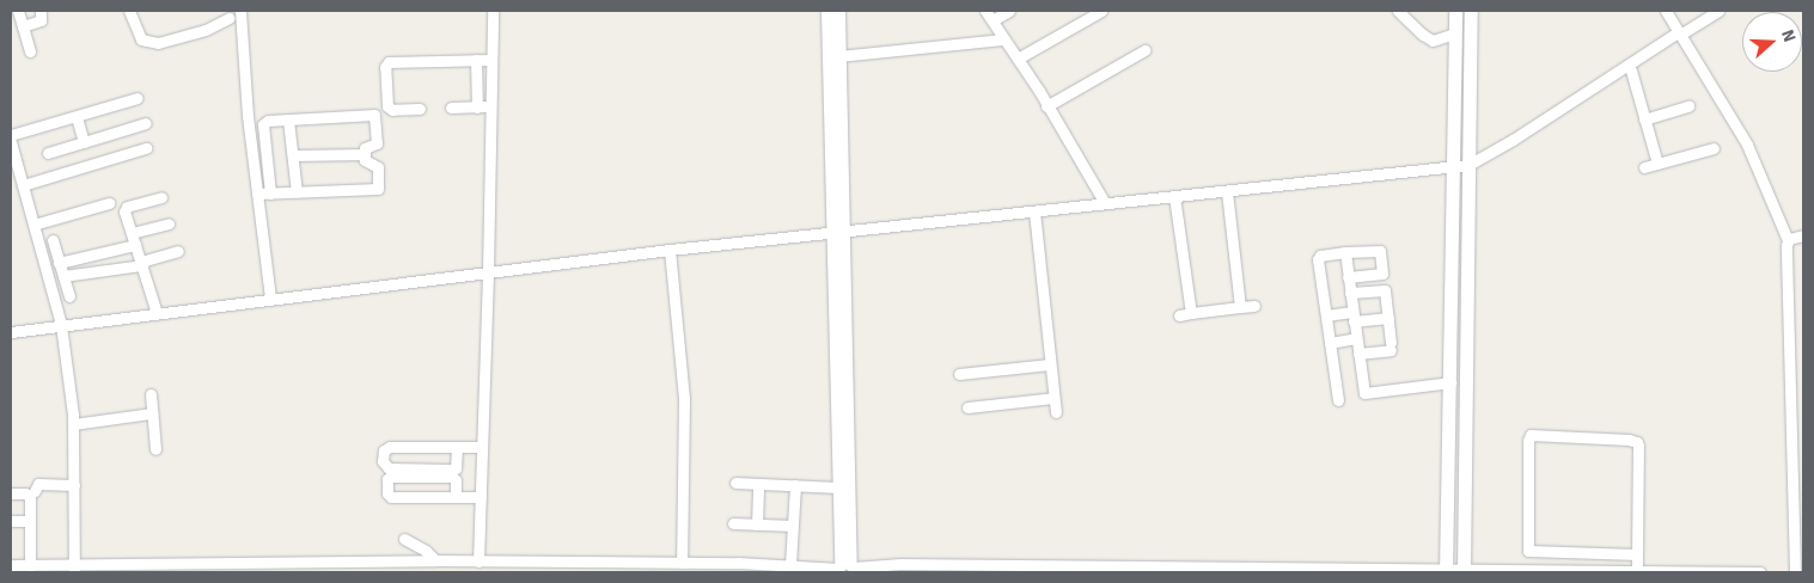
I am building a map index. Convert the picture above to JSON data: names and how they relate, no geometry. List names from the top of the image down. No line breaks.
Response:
{"north":"right"}
